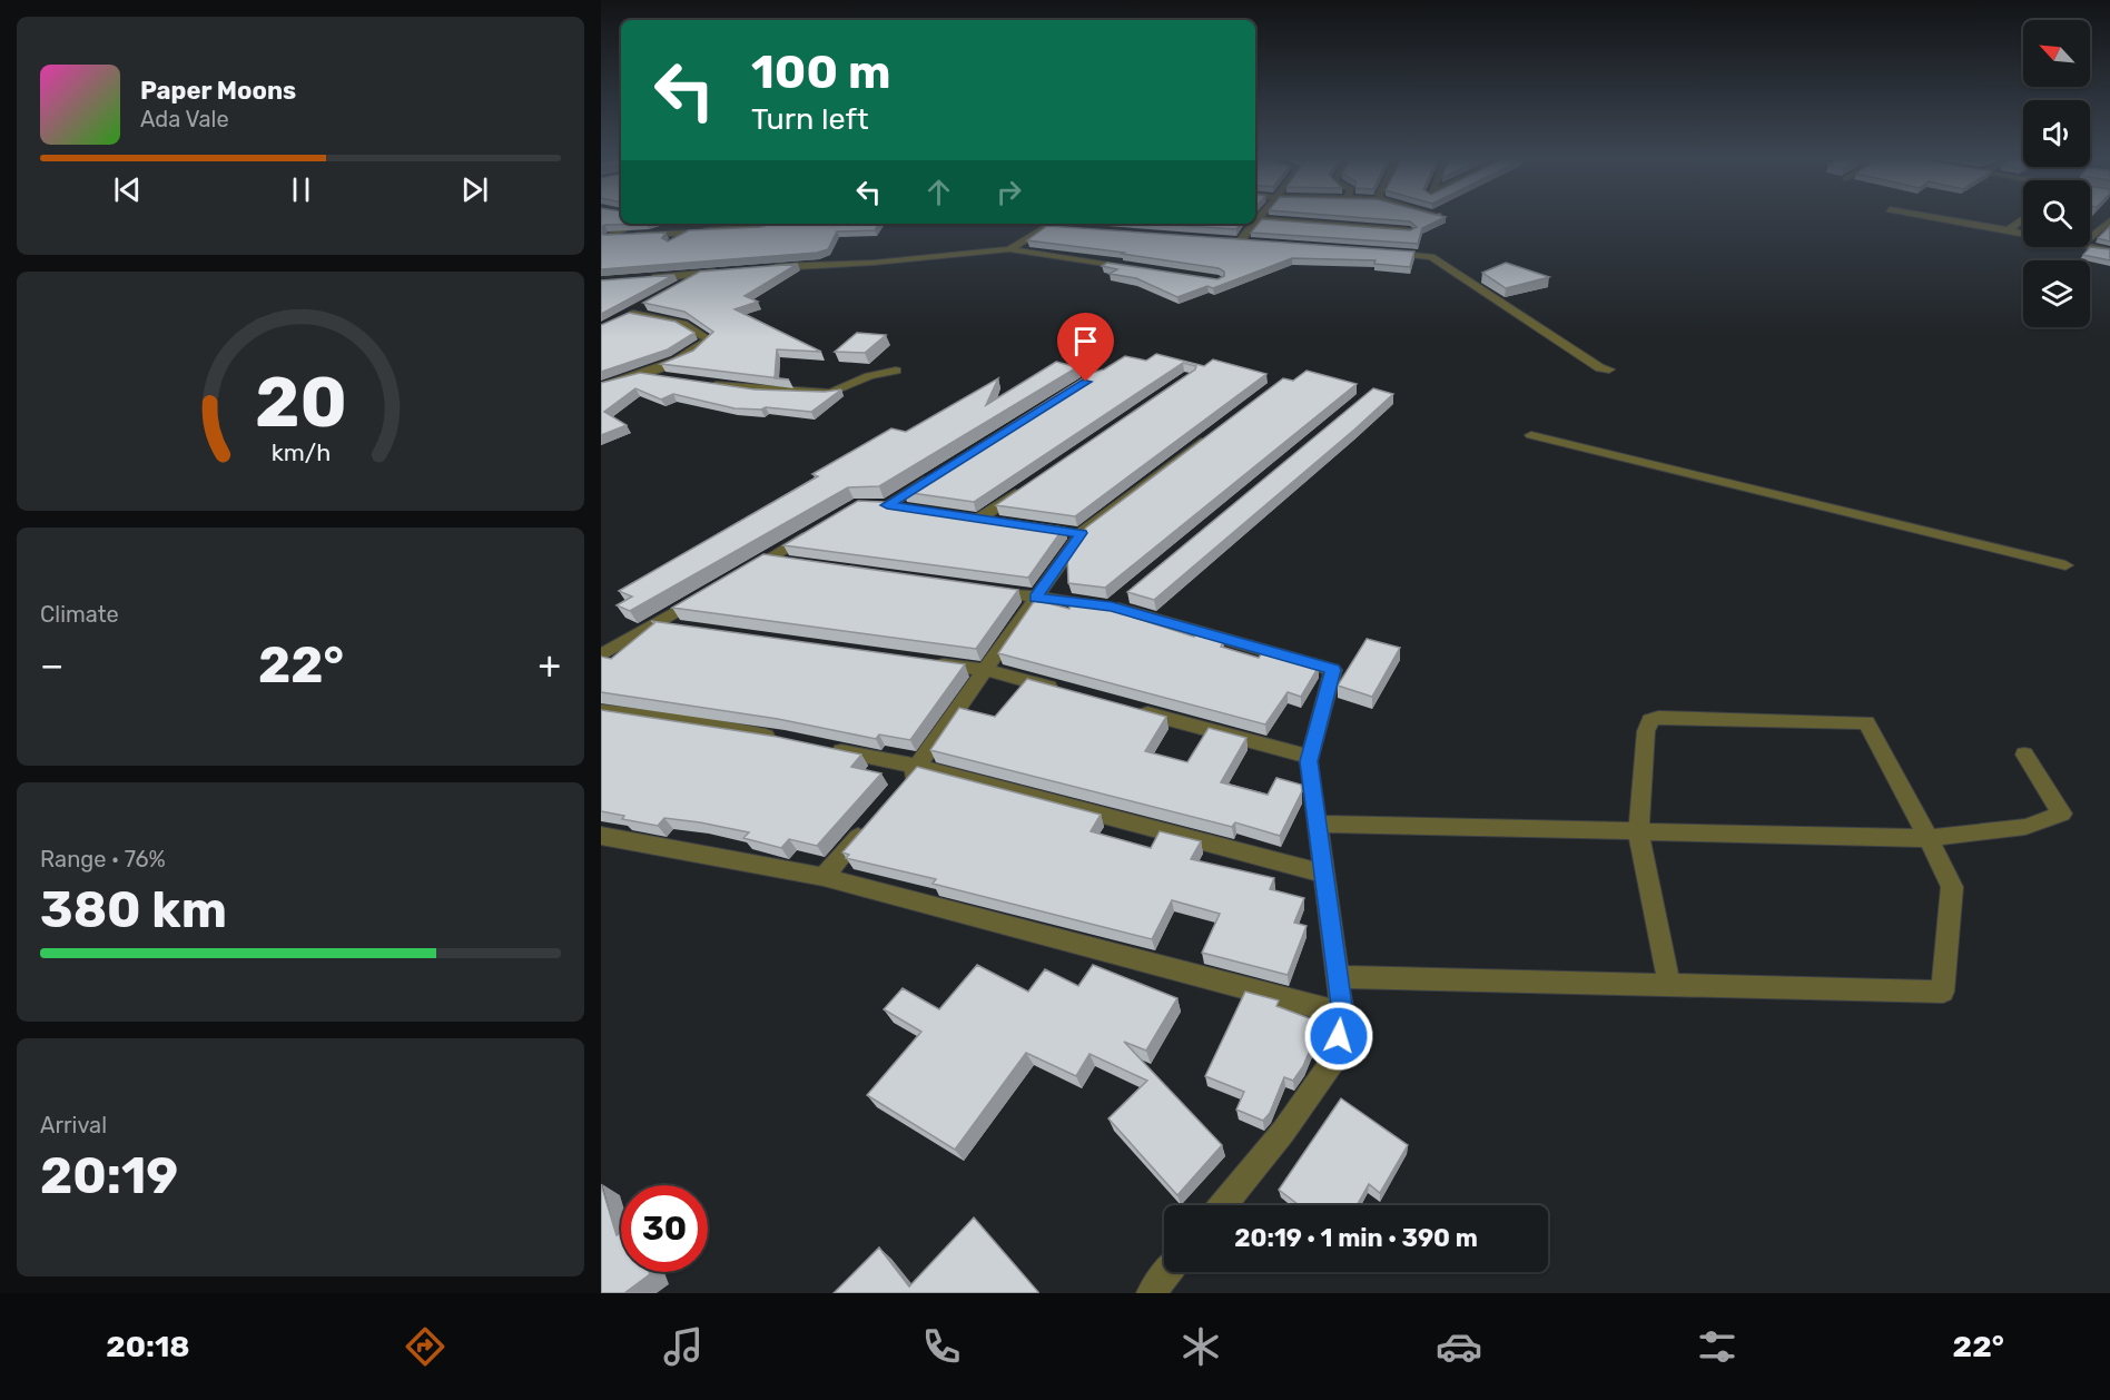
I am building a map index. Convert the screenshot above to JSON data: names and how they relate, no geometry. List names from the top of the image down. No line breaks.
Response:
{"north":"top left","page":{"turn":["100 m","Turn left"],"song":["Paper Moons","Ada Vale"],"tile":["Climate",["Range · 76%","380 km"],["Arrival","20:19"]],"heat":["−","22°","+"],"limit":"30","trip":"20:19 · 1 min · 390 m","tabs":["20:18","22°"],"gauge":["20","km/h"]}}
